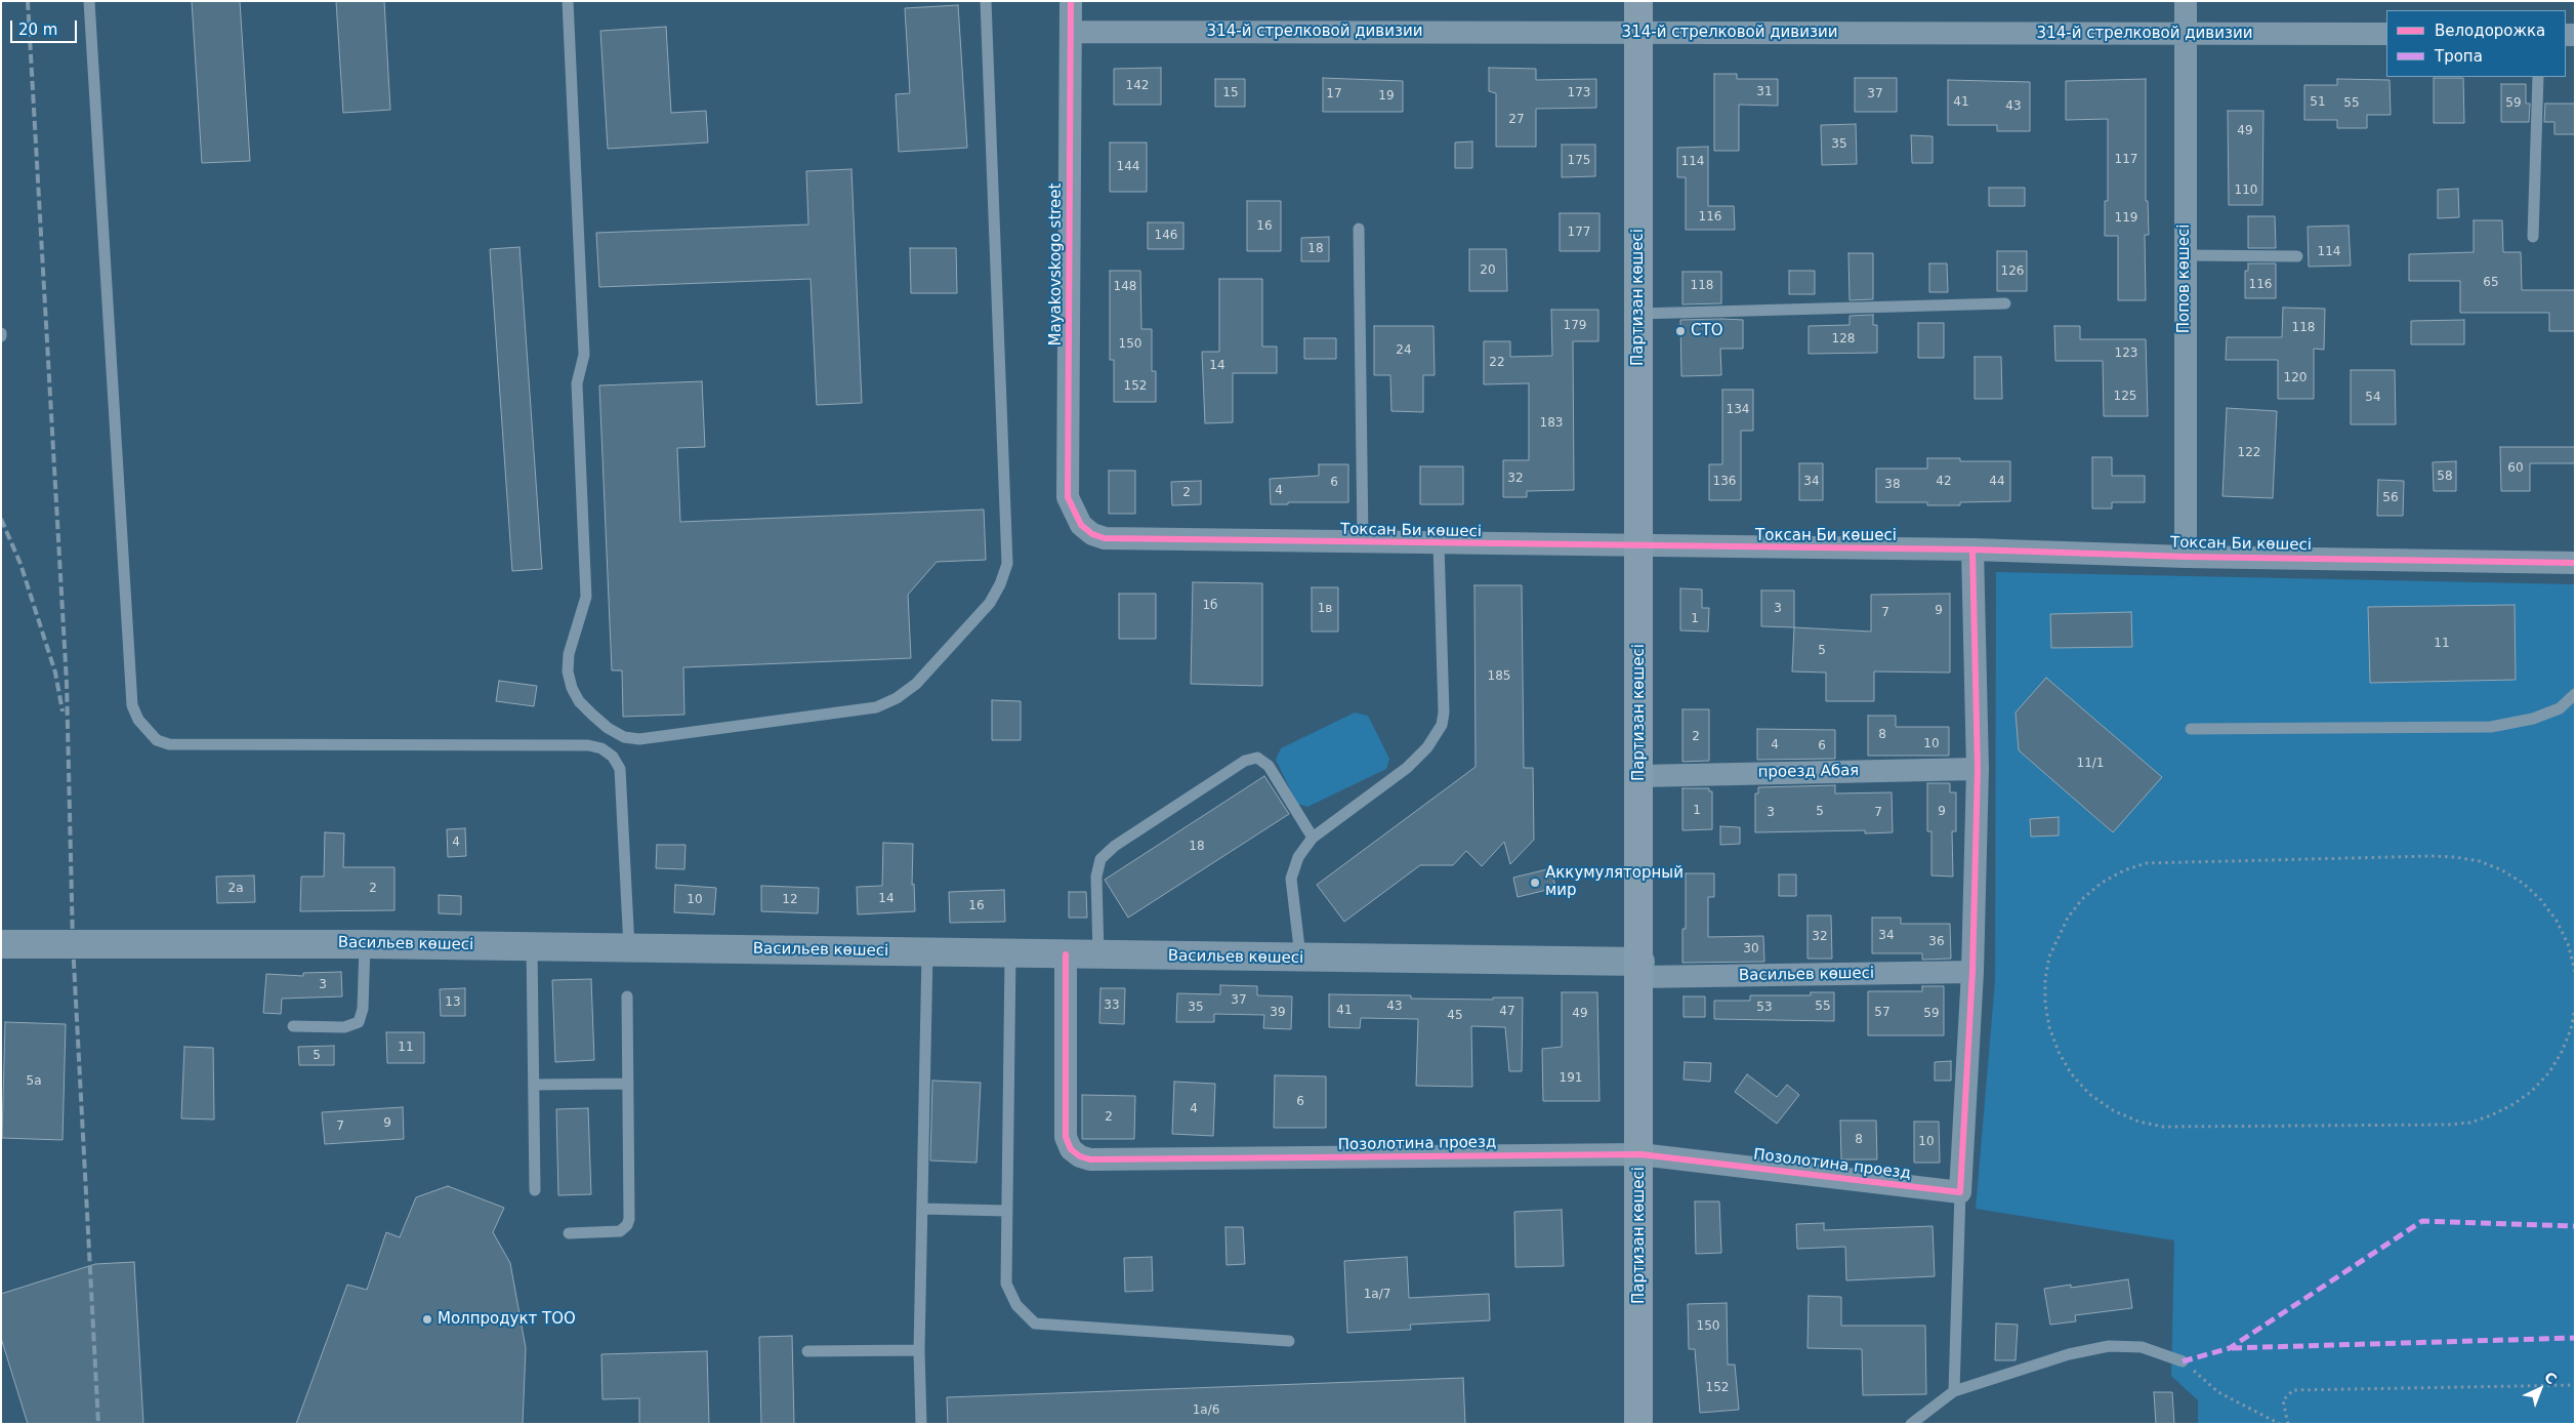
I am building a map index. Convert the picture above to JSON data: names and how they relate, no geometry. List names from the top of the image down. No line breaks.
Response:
{"streets":{"main road":["Партизан көшесі"],"street":["314-й стрелковой дивизии","Mayakovskogo street","Попов көшесі","Токсан Би көшесі","проезд Абая","Васильев көшесі","Позолотина проезд"]},"crossings":[["314-й стрелковой дивизии","Mayakovskogo street"],["314-й стрелковой дивизии","Попов көшесі"],["314-й стрелковой дивизии","Партизан көшесі"],["Mayakovskogo street","Токсан Би көшесі"],["Попов көшесі","Токсан Би көшесі"],["Партизан көшесі","Токсан Би көшесі"],["Партизан көшесі","проезд Абая"],["Партизан көшесі","Васильев көшесі"],["Партизан көшесі","Позолотина проезд"],["Васильев көшесі","Позолотина проезд"]],"places":["СТО","Аккумуляторный мир","Молпродукт ТОО"],"house_numbers":["142","31","15","173","17","37","19","41","51","55","59","43","27","49","35","117","175","114","144","110","116","119","16","177","146","18","114","20","126","65","116","118","148","179","118","128","150","24","123","22","14","120","152","125","54","134","183","122","60","58","32","136","34","42","44","6","38","4","2","56","1б","1в","3","9","7","1","11","5","185","8","2","10","4","6","11/1","1","5","9","3","7","4","18","2а","2","14","10","12","16","34","32","36","30","3","37","13","33","43","55","35","53","41","47","39","57","49","59","45","11","5","191","5а","6","4","2","9","7","8","10","1а/7","150","152","1а/6"],"legend":["Велодорожка","Тропа"],"scale_bar":"20 m","north":"top right"}
